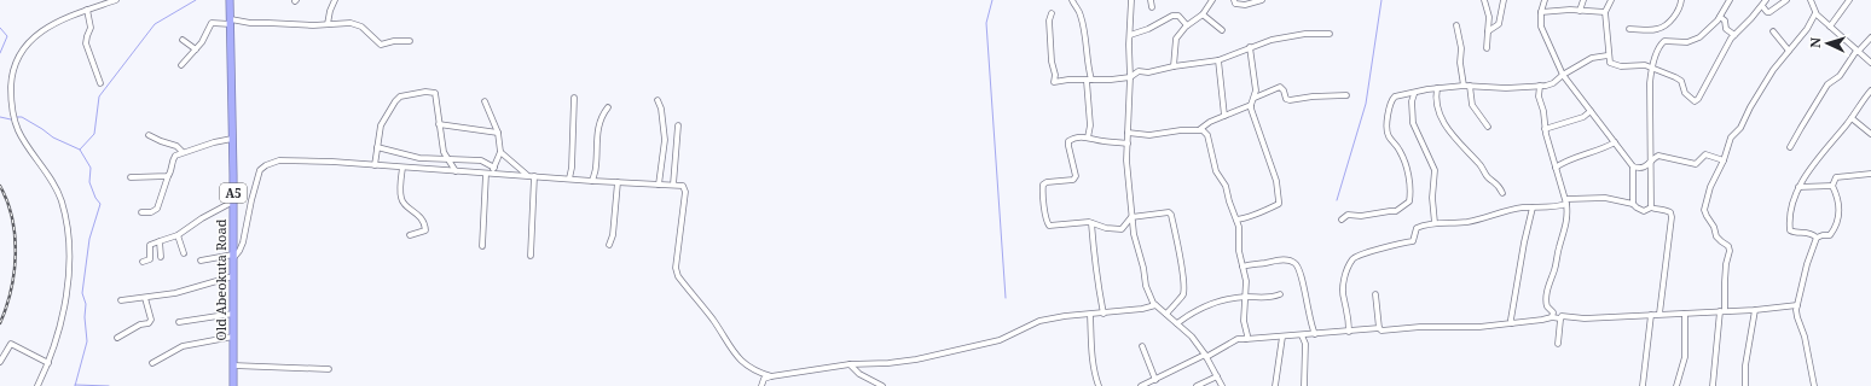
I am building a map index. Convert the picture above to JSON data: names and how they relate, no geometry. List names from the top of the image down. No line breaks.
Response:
{"streets":{"highway":["A5","Old Abeokuta Road"]},"north":"left"}
